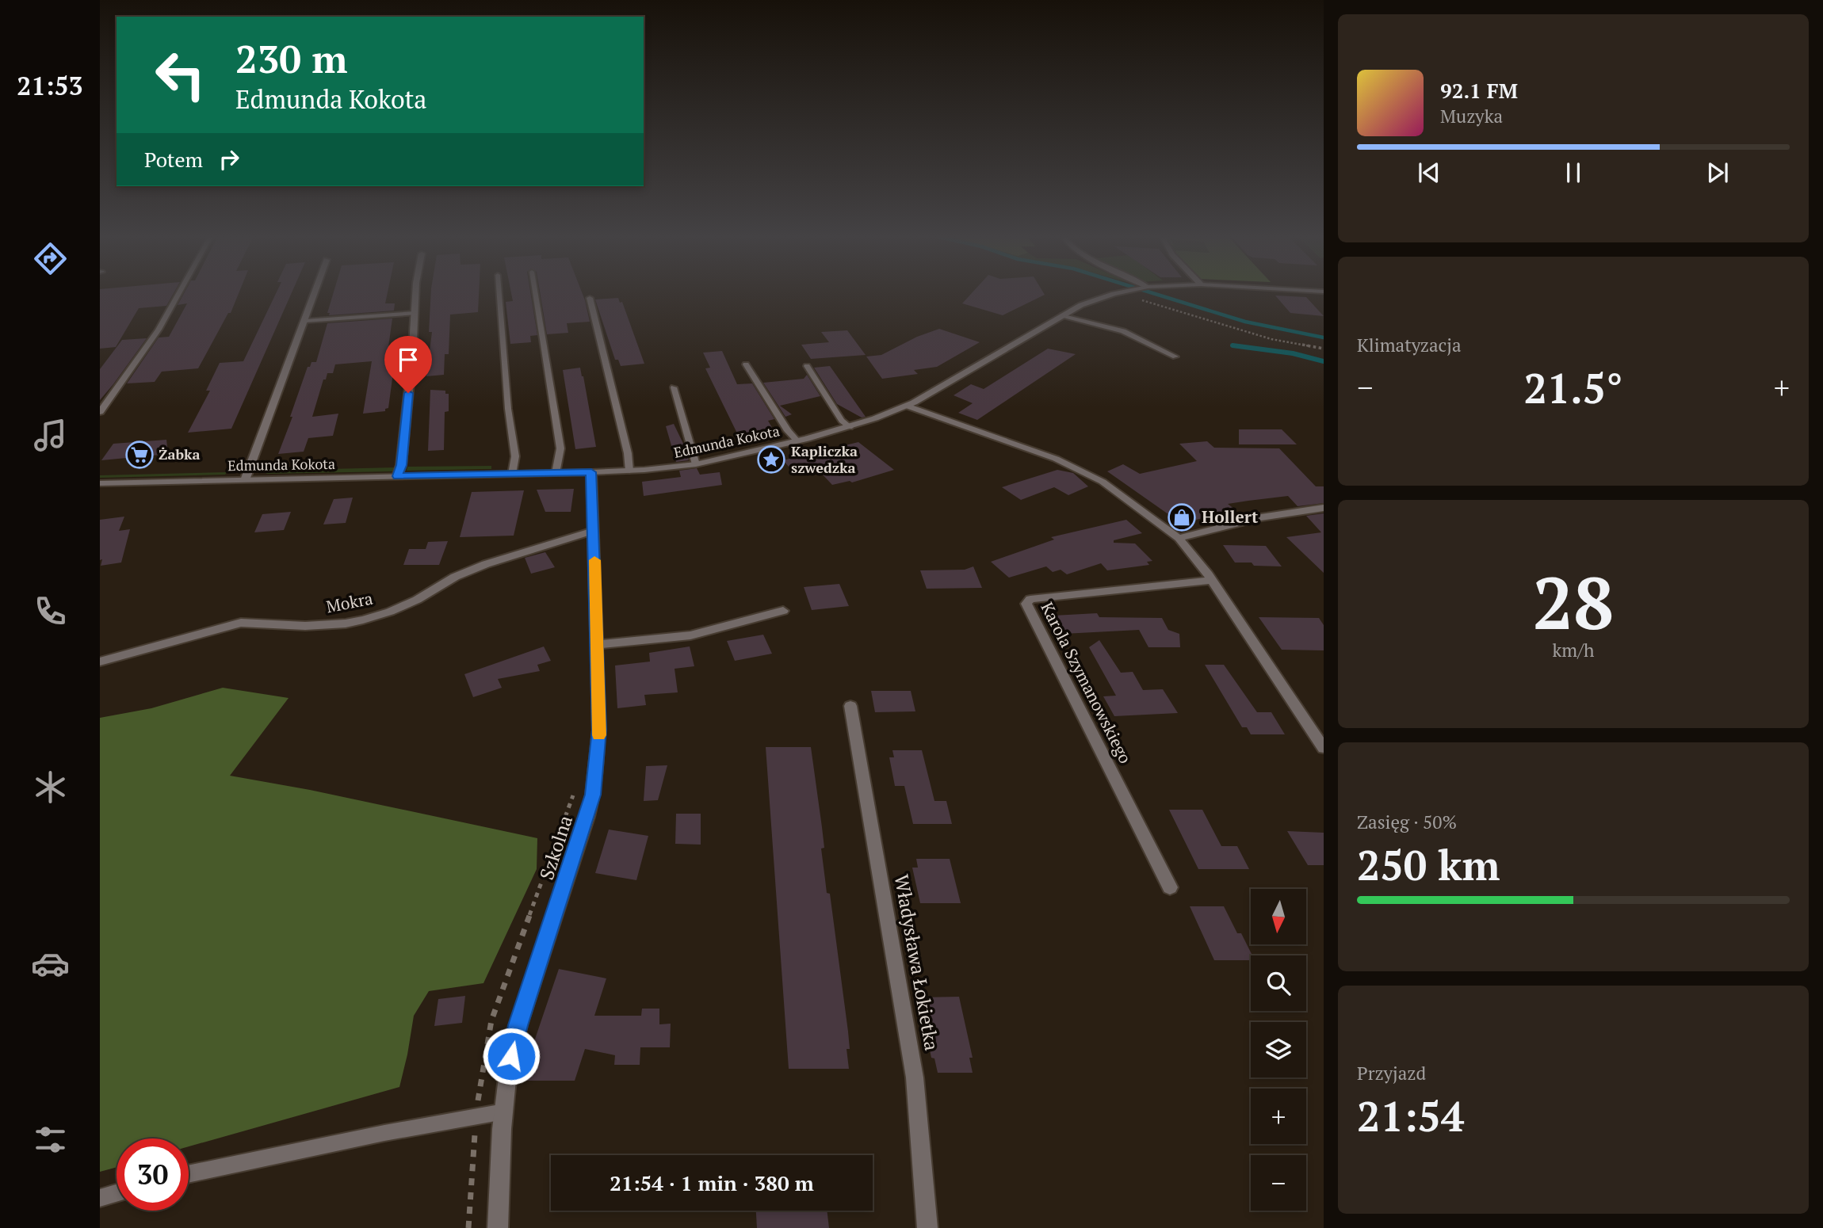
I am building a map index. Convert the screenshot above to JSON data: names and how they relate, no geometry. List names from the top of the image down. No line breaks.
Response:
{"streets":{"street":["Edmunda Kokota","Mokra","Karola Szymanowskiego","Szkolna","Władysława Łokietka"]},"crossings":[["Edmunda Kokota","Szkolna"],["Mokra","Szkolna"]],"places":{"supermarket":["Żabka"],"place":["Kapliczka szwedzka"],"shop":["Hollert"]},"north":"bottom","page":{"tabs":"21:53","turn":["230 m","Edmunda Kokota"],"song":["92.1 FM","Muzyka"],"then":"Potem","tile":["Klimatyzacja",["28","km/h"],["Zasięg · 50%","250 km"],["Przyjazd","21:54"]],"heat":["−","21.5°","+"],"map_buttons":["+","−"],"limit":"30","trip":"21:54 · 1 min · 380 m"}}
